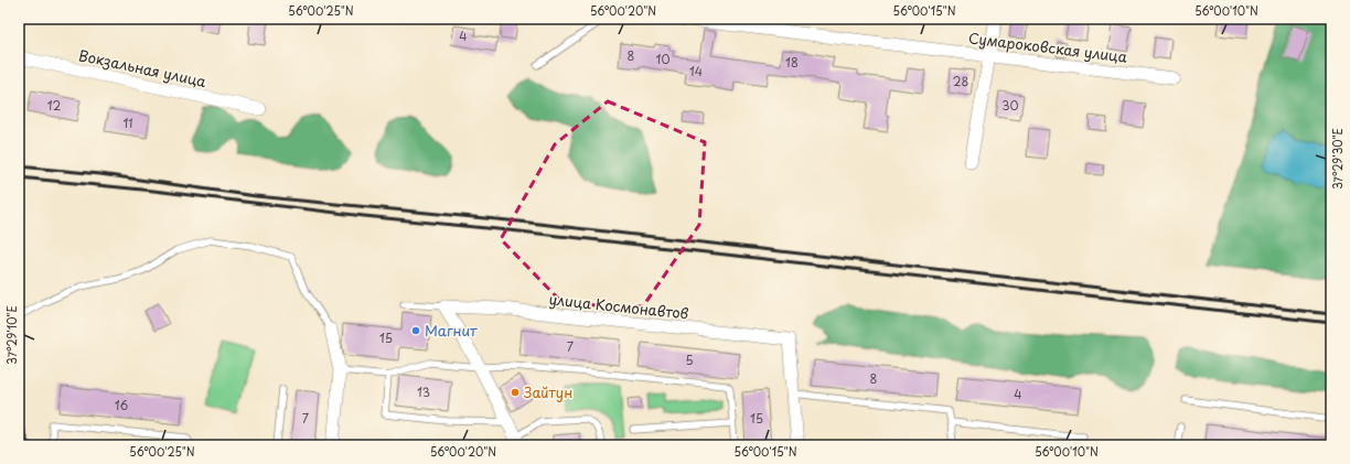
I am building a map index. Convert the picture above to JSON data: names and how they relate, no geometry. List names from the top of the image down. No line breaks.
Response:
{"streets":{"street":["Сумароковская улица","Вокзальная улица","улица Космонавтов"]},"places":["Магнит","Зайтун"],"house_numbers":["4","8","10","18","14","28","12","30","11","15","7","5","8","13","4","16","7","15"],"coordinates":["56°00'25\"N","56°00'20\"N","56°00'15\"N","56°00'10\"N","37°29'30\"E","37°29'10\"E"]}
